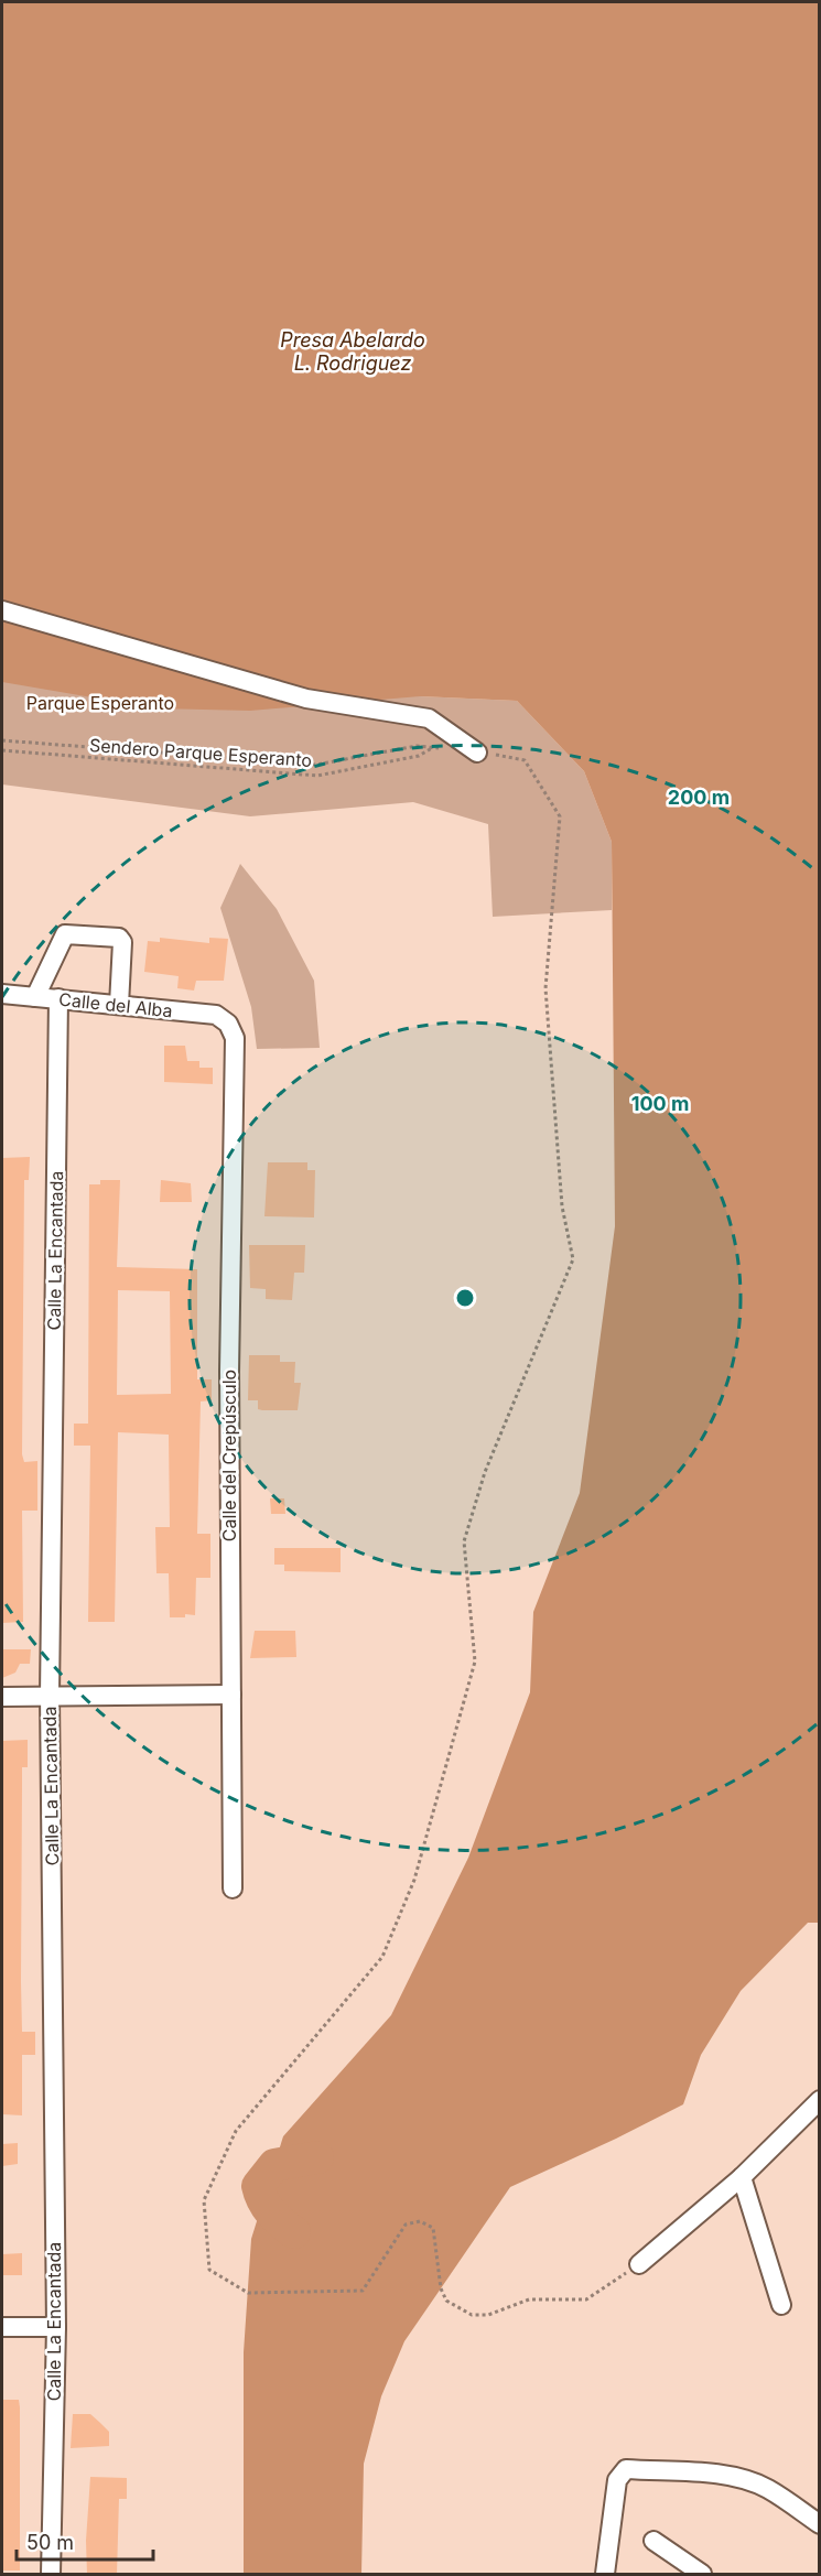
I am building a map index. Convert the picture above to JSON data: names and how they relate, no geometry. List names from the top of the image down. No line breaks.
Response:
{"streets":{"street":["Calle del Alba","Calle La Encantada","Calle del Crepúsculo"],"path":["Sendero Parque Esperanto"]},"crossings":[["Calle del Alba","Calle La Encantada"],["Calle del Alba","Calle del Crepúsculo"]],"water":["Presa Abelardo L. Rodriguez"],"parks":["Parque Esperanto"],"scale_bar":"50 m","rings":["200 m","100 m"]}
